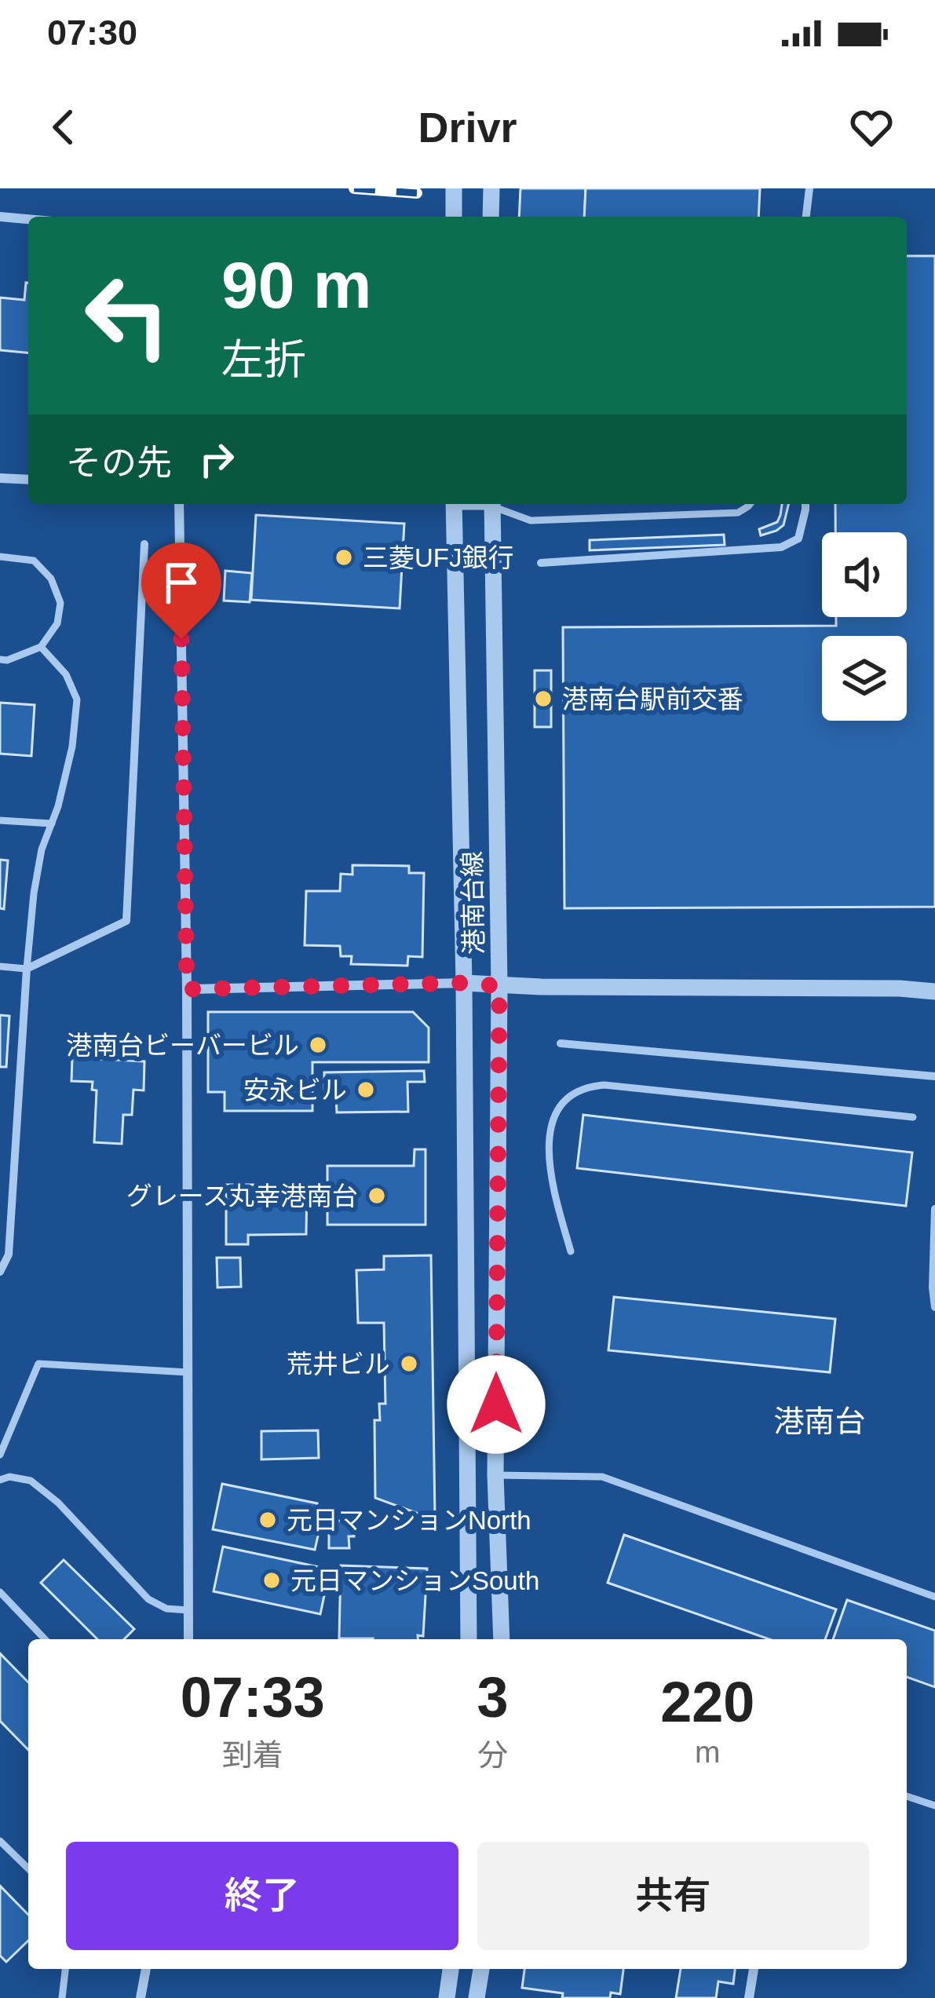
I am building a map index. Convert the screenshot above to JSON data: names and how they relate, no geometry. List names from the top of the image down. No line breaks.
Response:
{"streets":{"street":["港南台線"]},"districts":["港南台"],"places":["三菱UFJ銀行","港南台駅前交番","港南台ビーバービル","安永ビル","グレース丸幸港南台","荒井ビル","元日マンションNorth","元日マンションSouth"],"page":{"status":"07:30","header":"Drivr","turn":["90 m","左折"],"then":"その先","eta":["07:33","到着","3","分","220","m"],"buttons":["終了","共有"]}}
